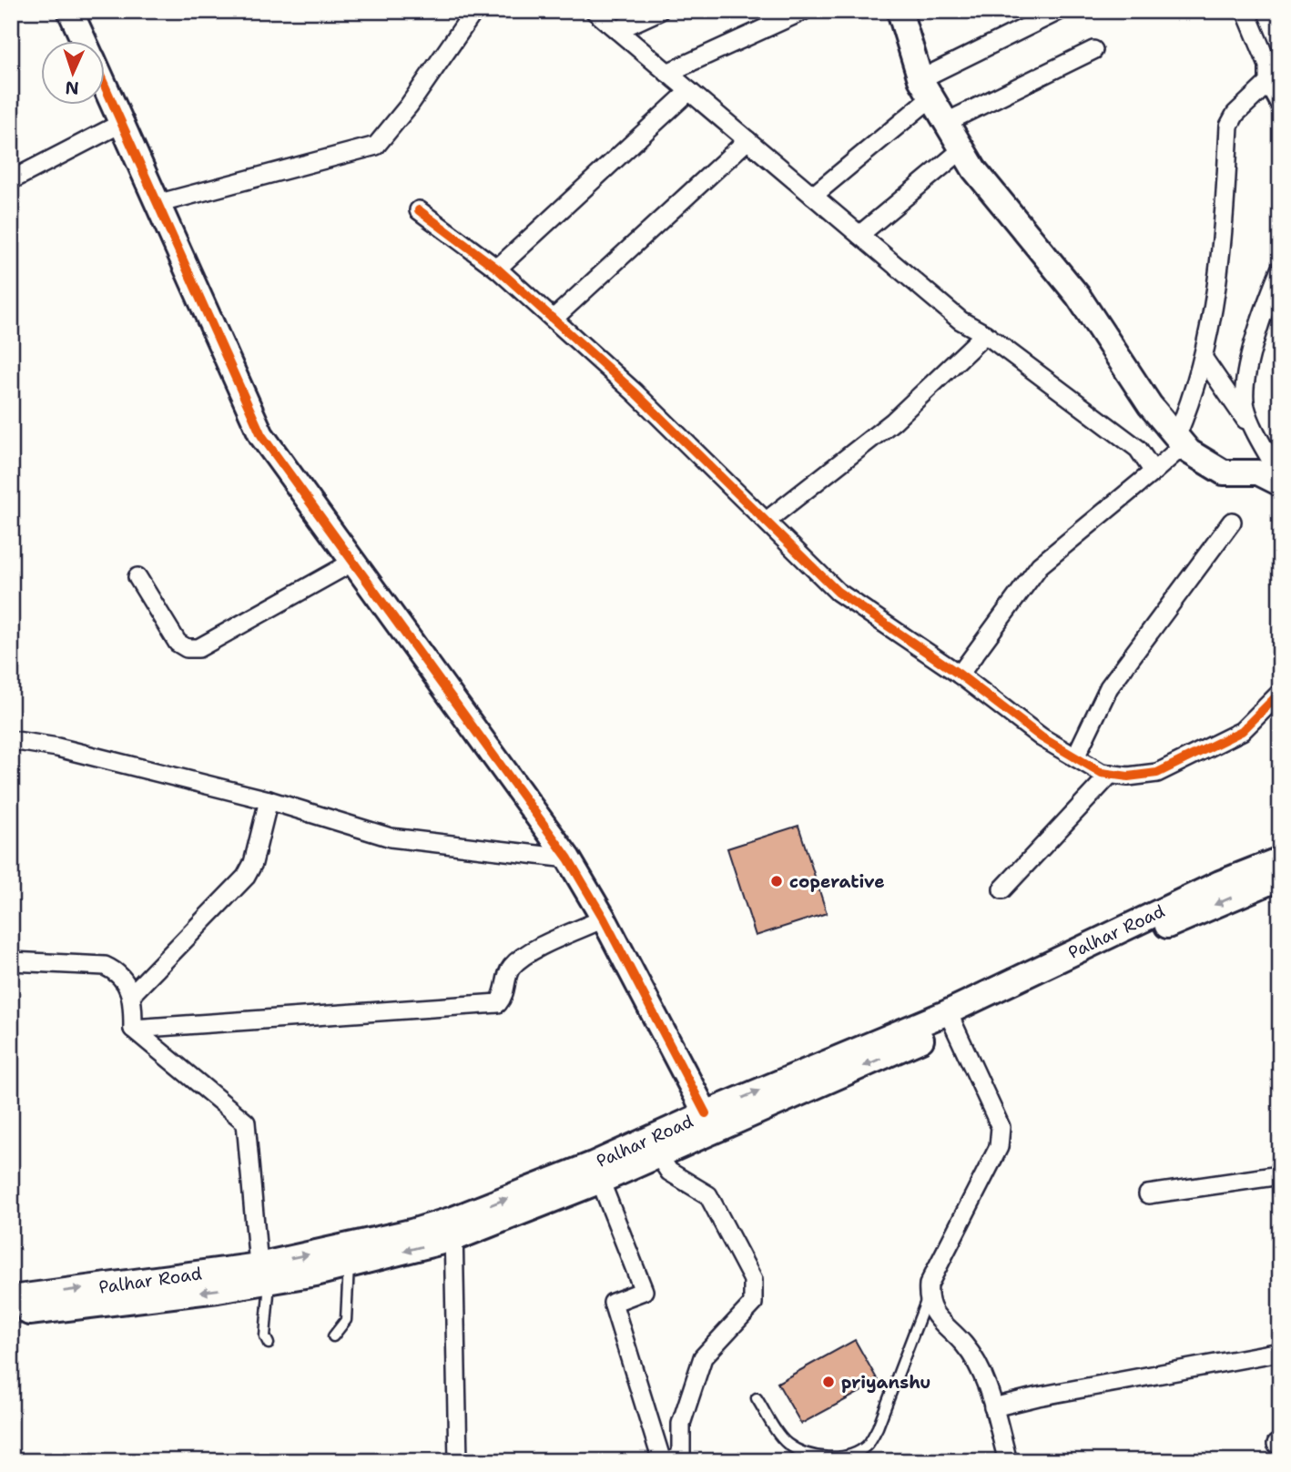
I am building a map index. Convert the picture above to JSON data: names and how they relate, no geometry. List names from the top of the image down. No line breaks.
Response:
{"streets":{"main road":["Palhar Road"]},"places":["coperative","priyanshu"],"north":"bottom"}
